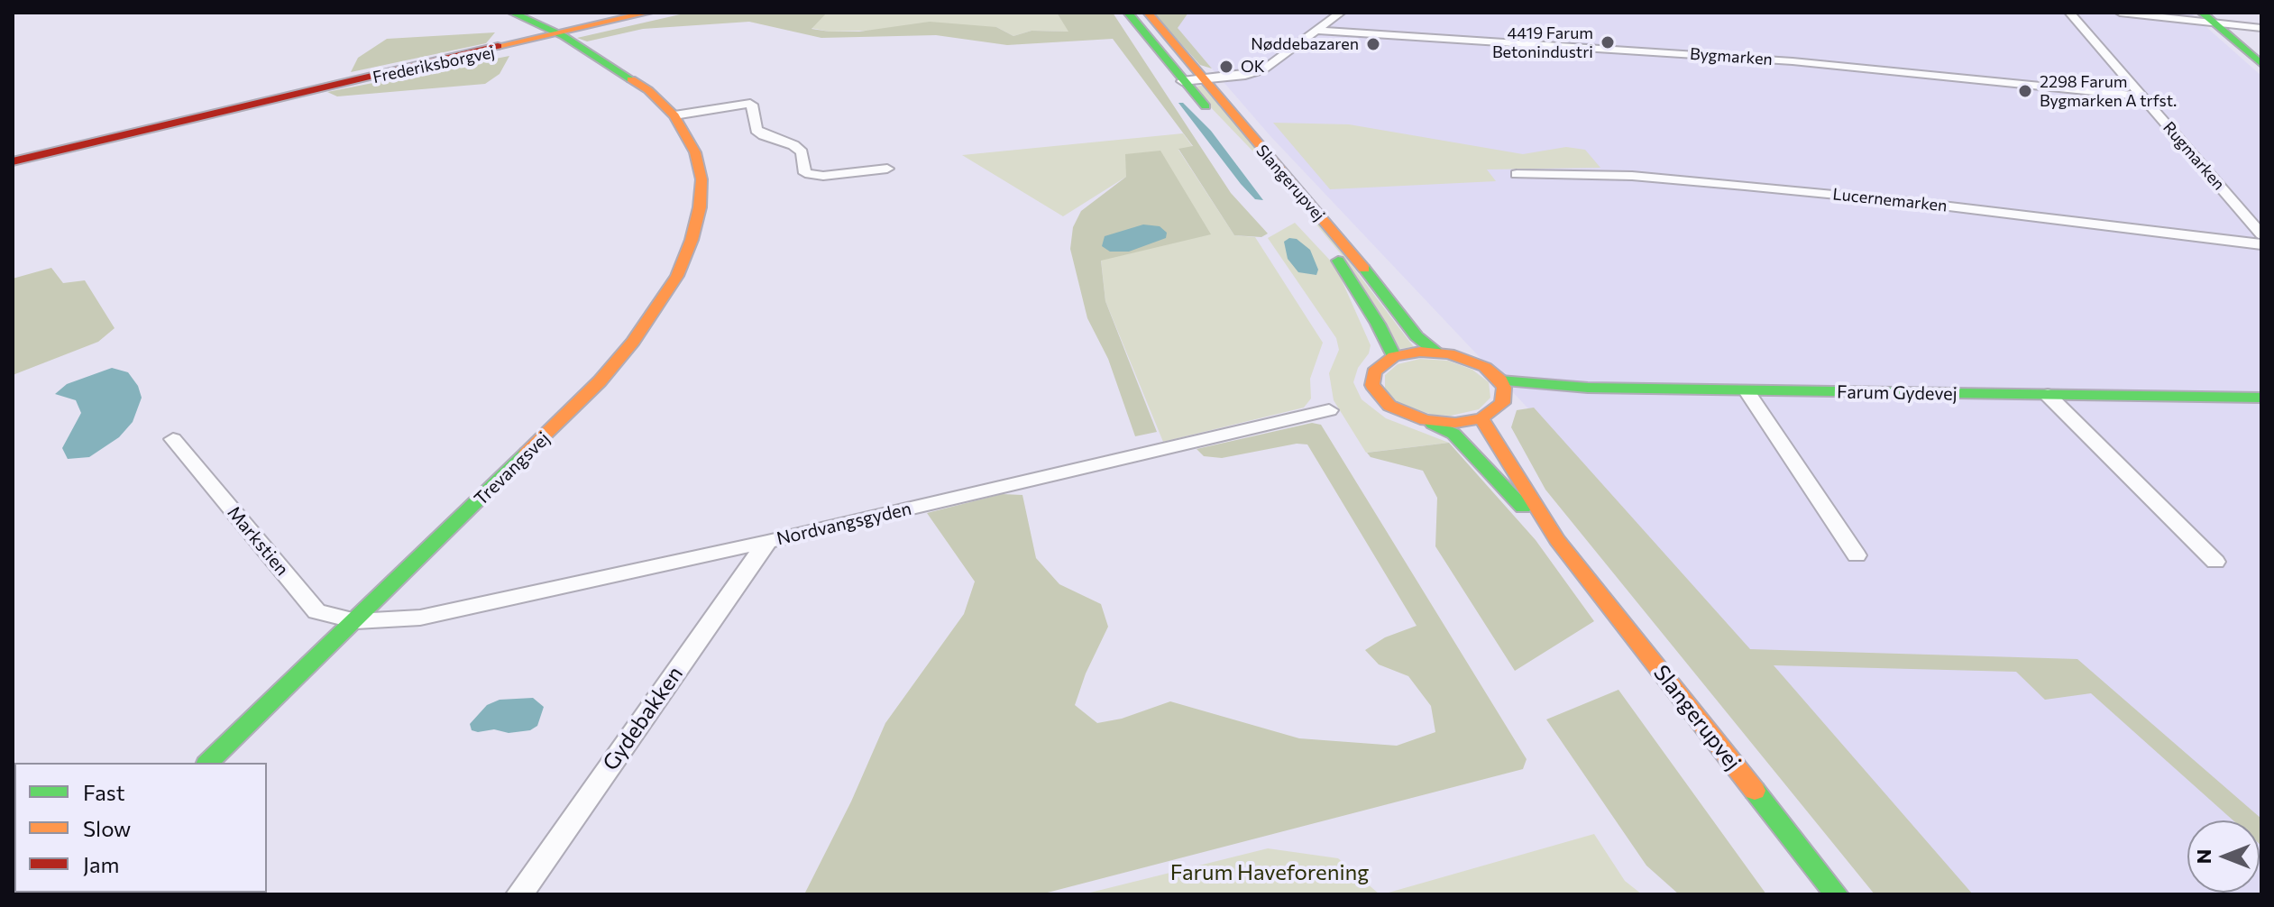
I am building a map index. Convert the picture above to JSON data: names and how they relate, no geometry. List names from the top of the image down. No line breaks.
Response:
{"streets":{"street":["Bygmarken","Frederiksborgvej","Rugmarken","Slangerupvej","Lucernemarken","Farum Gydevej","Trevangsvej","Nordvangsgyden","Markstien","Gydebakken"]},"crossings":[["Bygmarken","Rugmarken"],["Frederiksborgvej","Trevangsvej"],["Trevangsvej","Nordvangsgyden"],["Trevangsvej","Markstien"],["Nordvangsgyden","Markstien"],["Nordvangsgyden","Gydebakken"]],"parks":["Farum Haveforening"],"places":["4419 Farum Betonindustri","Nøddebazaren","OK","2298 Farum Bygmarken A trfst."],"legend":["Fast","Slow","Jam"],"north":"left"}
